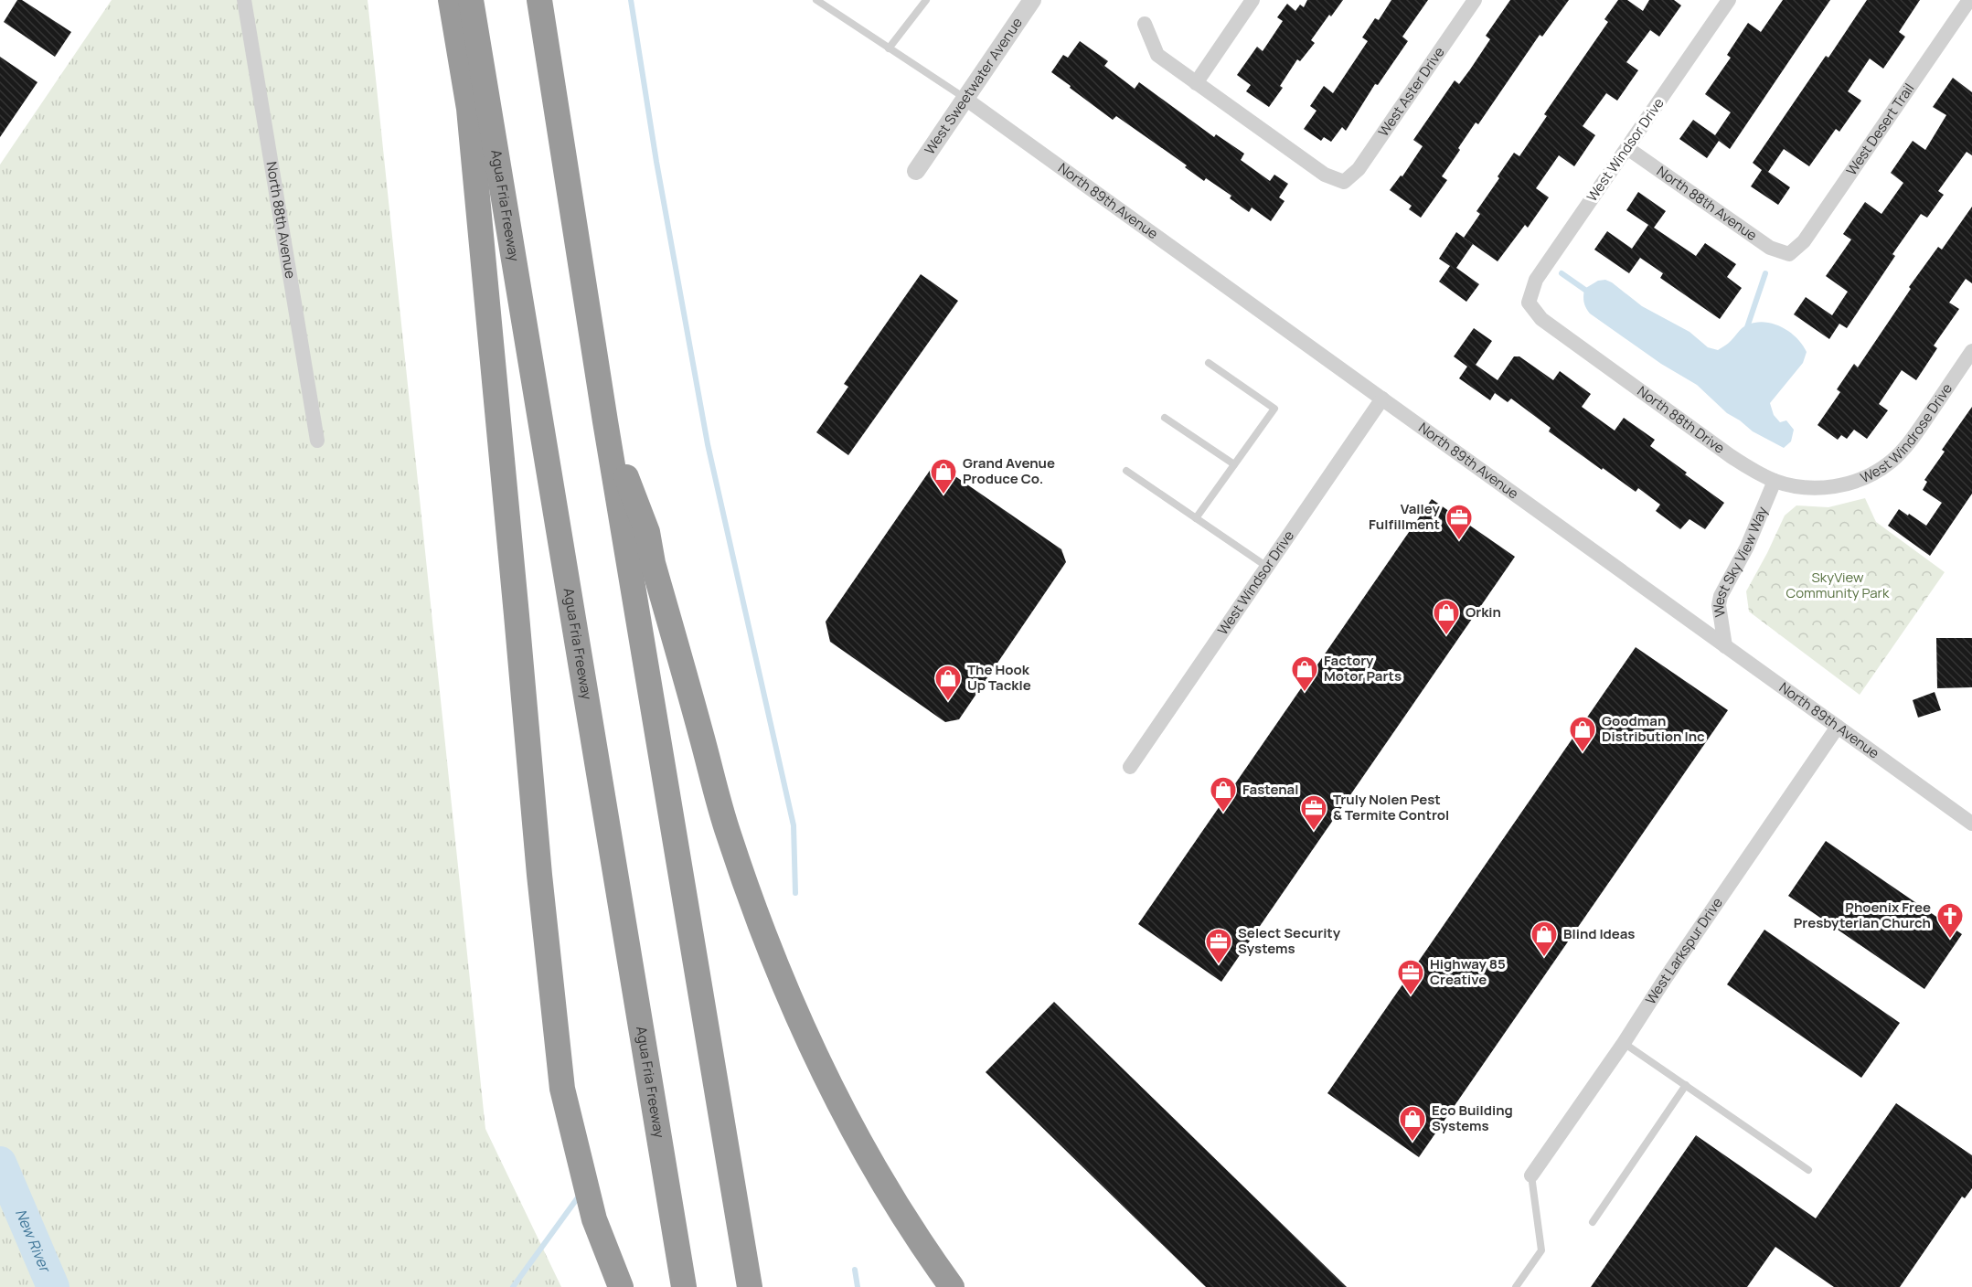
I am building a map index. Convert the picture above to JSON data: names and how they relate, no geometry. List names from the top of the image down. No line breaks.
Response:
{"streets":{"highway":["Agua Fria Freeway"],"street":["West Sweetwater Avenue","West Aster Drive","West Desert Trail","West Windsor Drive","North 89th Avenue","North 88th Avenue","North 88th Drive","West Windrose Drive","West Sky View Way","West Larkspur Drive"]},"crossings":[["West Sweetwater Avenue","North 89th Avenue"],["West Desert Trail","North 88th Avenue"],["West Windsor Drive","North 89th Avenue"],["West Windsor Drive","North 88th Avenue"],["West Windsor Drive","North 88th Drive"],["North 89th Avenue","West Sky View Way"],["North 89th Avenue","West Larkspur Drive"],["North 88th Drive","West Windrose Drive"],["North 88th Drive","West Sky View Way"]],"water":["New River"],"parks":["SkyView Community Park"],"places":{"shop":["Grand Avenue Produce Co.","Orkin","Factory Motor Parts","The Hook Up Tackle","Goodman Distribution Inc","Fastenal","Blind Ideas","Eco Building Systems"],"office":["Valley Fulfillment","Truly Nolen Pest & Termite Control","Select Security Systems","Highway 85 Creative"],"church":["Phoenix Free Presbyterian Church"]}}
